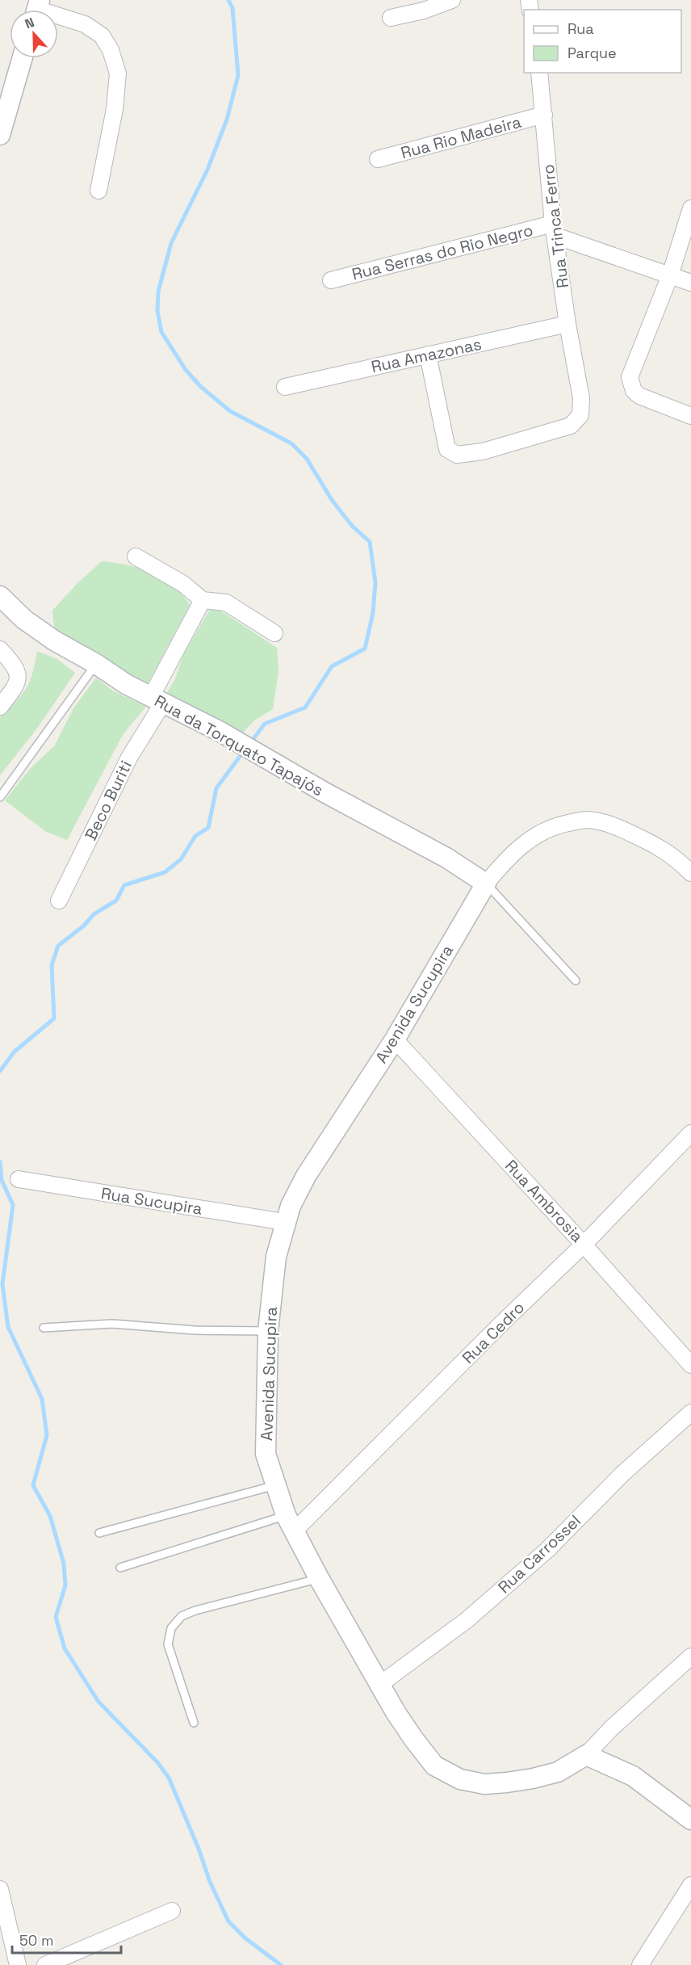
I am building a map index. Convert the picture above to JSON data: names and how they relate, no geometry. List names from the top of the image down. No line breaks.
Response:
{"streets":{"street":["Rua Rio Madeira","Rua Trinca Ferro","Rua Serras do Rio Negro","Rua Amazonas","Rua da Torquato Tapajós","Beco Buriti","Avenida Sucupira","Rua Sucupira","Rua Ambrosia","Rua Cedro","Rua Carrossel"]},"crossings":[["Rua Rio Madeira","Rua Trinca Ferro"],["Rua Trinca Ferro","Rua Serras do Rio Negro"],["Rua Trinca Ferro","Rua Amazonas"],["Rua da Torquato Tapajós","Beco Buriti"],["Rua da Torquato Tapajós","Avenida Sucupira"],["Avenida Sucupira","Rua Sucupira"],["Avenida Sucupira","Rua Ambrosia"],["Avenida Sucupira","Rua Cedro"],["Avenida Sucupira","Rua Carrossel"],["Rua Ambrosia","Rua Cedro"]],"legend":["Rua","Parque"],"scale_bar":"50 m","north":"top"}
